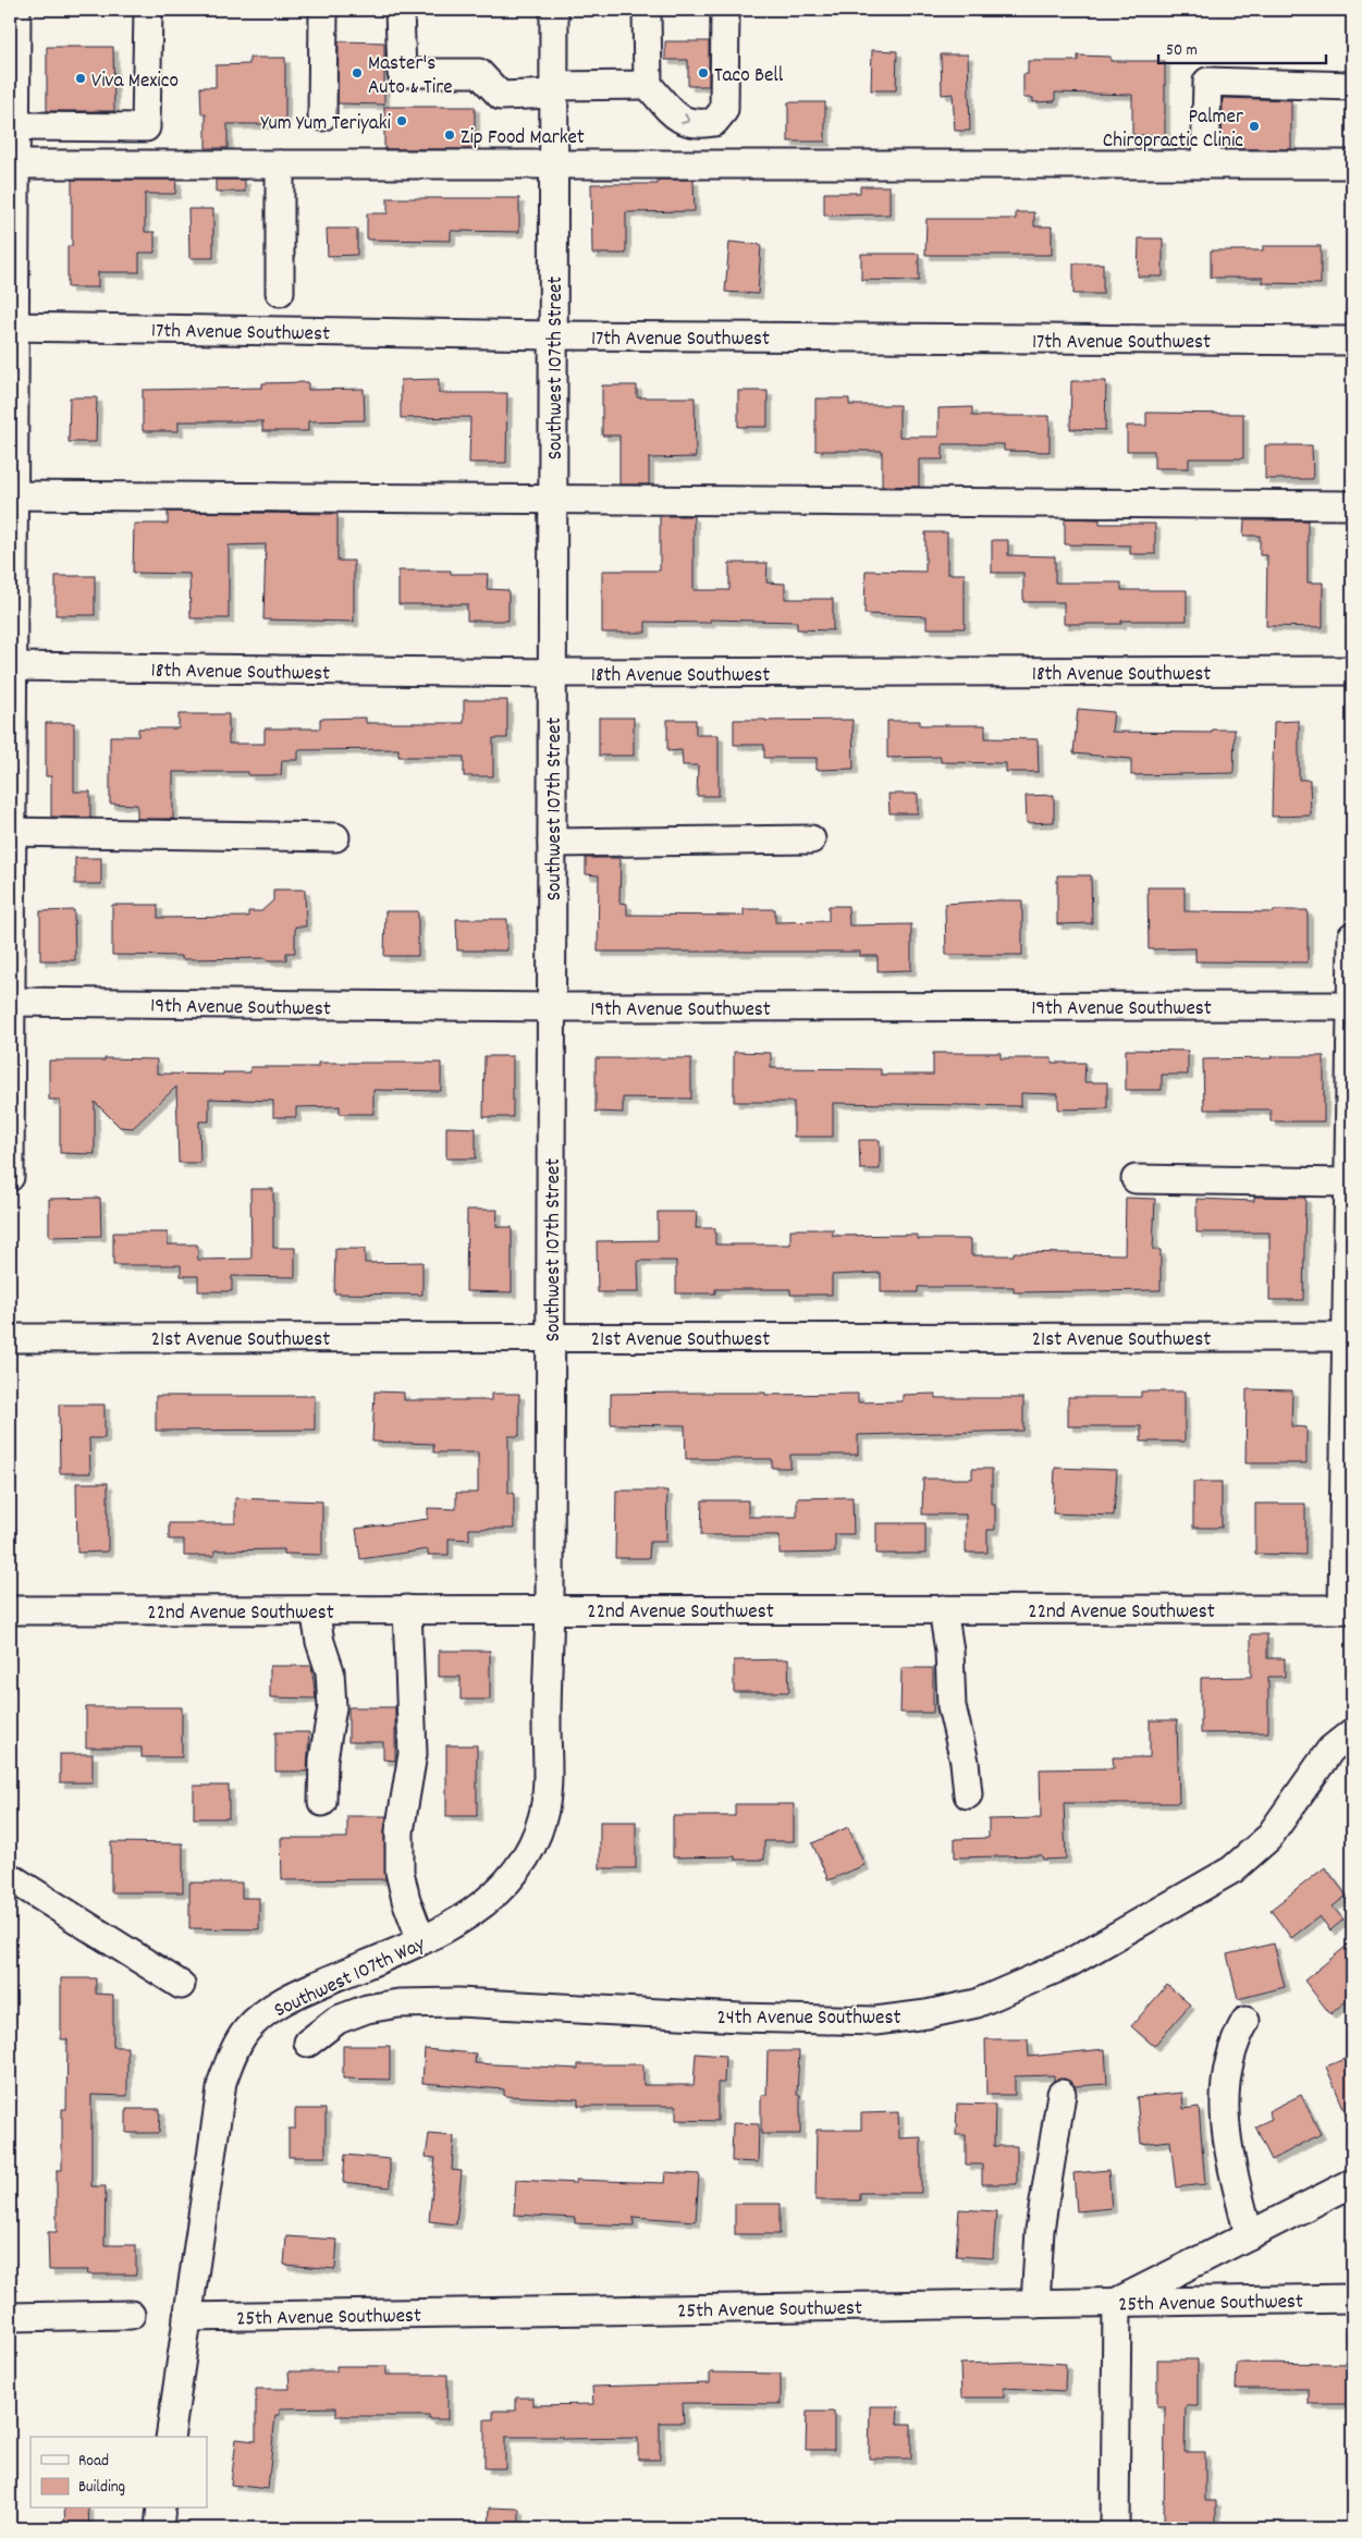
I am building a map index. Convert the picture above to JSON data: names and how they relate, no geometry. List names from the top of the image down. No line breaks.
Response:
{"streets":{"street":["17th Avenue Southwest","Southwest 107th Street","18th Avenue Southwest","19th Avenue Southwest","21st Avenue Southwest","22nd Avenue Southwest","Southwest 107th Way","24th Avenue Southwest","25th Avenue Southwest"]},"crossings":[["17th Avenue Southwest","Southwest 107th Street"],["Southwest 107th Street","18th Avenue Southwest"],["Southwest 107th Street","19th Avenue Southwest"],["Southwest 107th Street","21st Avenue Southwest"],["Southwest 107th Street","22nd Avenue Southwest"],["Southwest 107th Street","Southwest 107th Way"],["22nd Avenue Southwest","Southwest 107th Way"],["Southwest 107th Way","25th Avenue Southwest"]],"places":["Master's Auto & Tire","Taco Bell","Viva Mexico","Yum Yum Teriyaki","Palmer Chiropractic Clinic","Zip Food Market"],"legend":["Road","Building"],"scale_bar":"50 m"}
